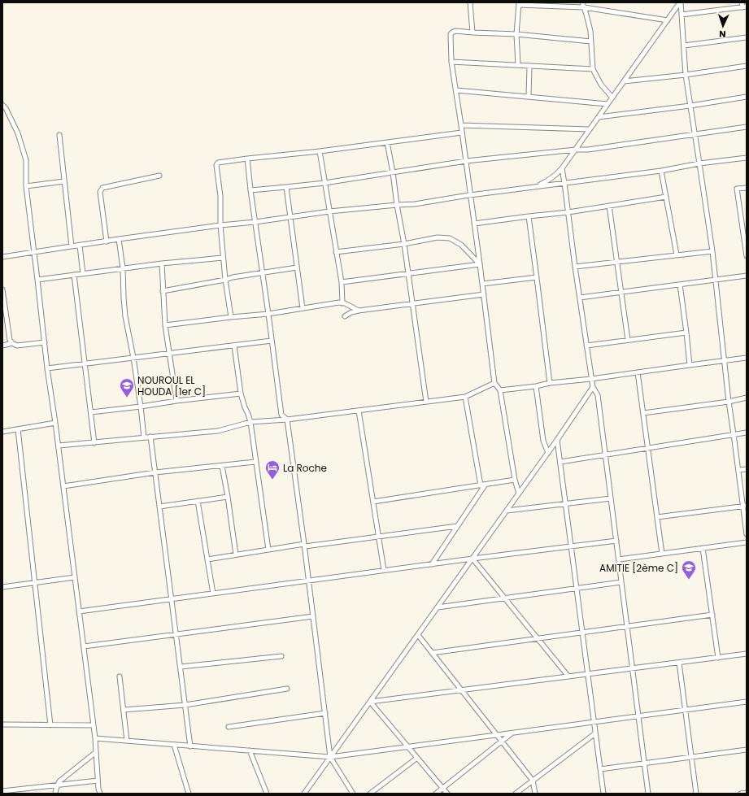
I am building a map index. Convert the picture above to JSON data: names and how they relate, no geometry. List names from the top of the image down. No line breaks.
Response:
{"places":{"school or university":["NOUROUL EL HOUDA [1er C]","AMITIE [2ème C]"],"hotel":["La Roche"]},"north":"bottom"}
